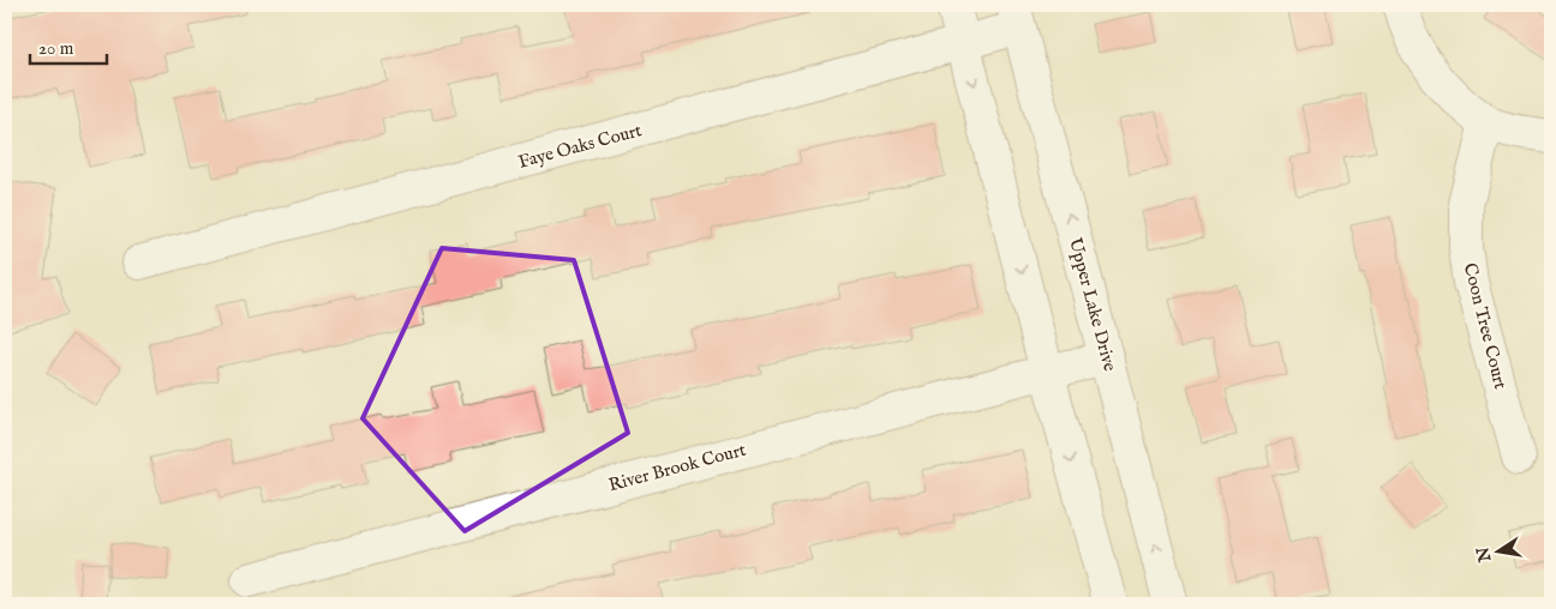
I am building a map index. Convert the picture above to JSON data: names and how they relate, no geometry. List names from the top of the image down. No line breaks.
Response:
{"streets":{"street":["Faye Oaks Court","Upper Lake Drive","Coon Tree Court","River Brook Court"]},"crossings":[["Faye Oaks Court","Upper Lake Drive"],["Upper Lake Drive","River Brook Court"]],"scale_bar":"20 m","north":"left"}
